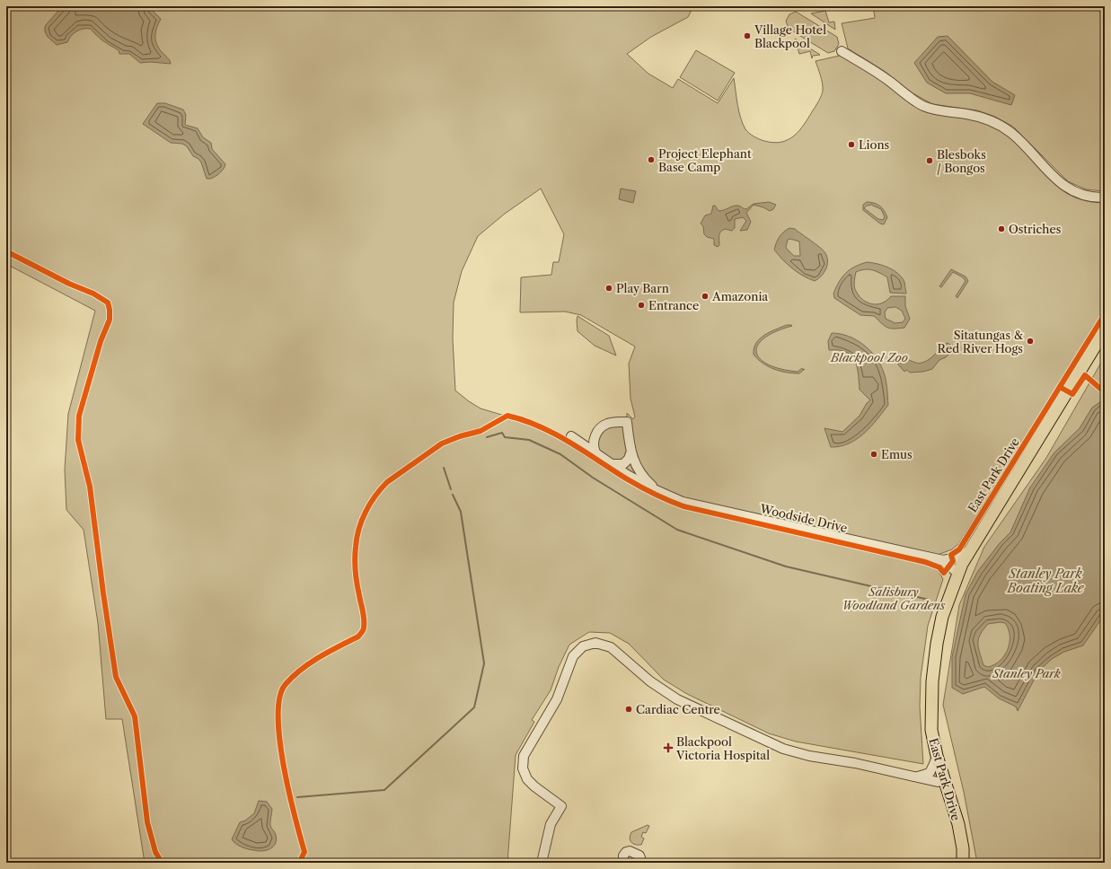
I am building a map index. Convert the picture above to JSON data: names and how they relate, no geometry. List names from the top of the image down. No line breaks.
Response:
{"streets":{"main road":["East Park Drive"],"street":["Woodside Drive"]},"crossings":[["East Park Drive","Woodside Drive"]],"water":["Stanley Park Boating Lake"],"parks":["Blackpool Zoo","Salisbury Woodland Gardens","Stanley Park"],"places":{"other":["Village Hotel Blackpool","Lions","Project Elephant Base Camp","Blesboks / Bongos","Ostriches","Play Barn","Amazonia","Entrance","Sitatungas & Red River Hogs","Emus","Cardiac Centre"],"health":["Blackpool Victoria Hospital"]}}
